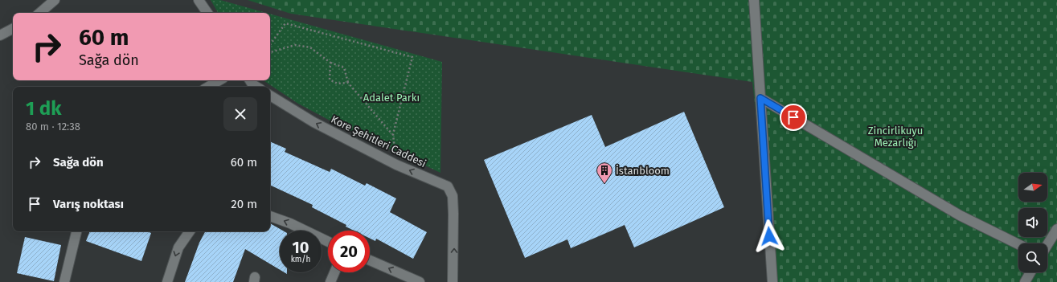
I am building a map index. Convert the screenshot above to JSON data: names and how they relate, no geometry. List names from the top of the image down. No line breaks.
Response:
{"streets":{"street":["Kore Şehitleri Caddesi"]},"one_way":["Kore Şehitleri Caddesi"],"parks":["Adalet Parkı","Zincirlikuyu Mezarlığı"],"places":{"building":["İstanbloom"]},"north":"right","page":{"turn":["60 m","Sağa dön"],"heading":["1 dk","80 m · 12:38"],"list":[{"name":"Sağa dön","value":"60 m"},{"name":"Varış noktası","value":"20 m"}],"speed":"10 km/h","limit":"20"}}
